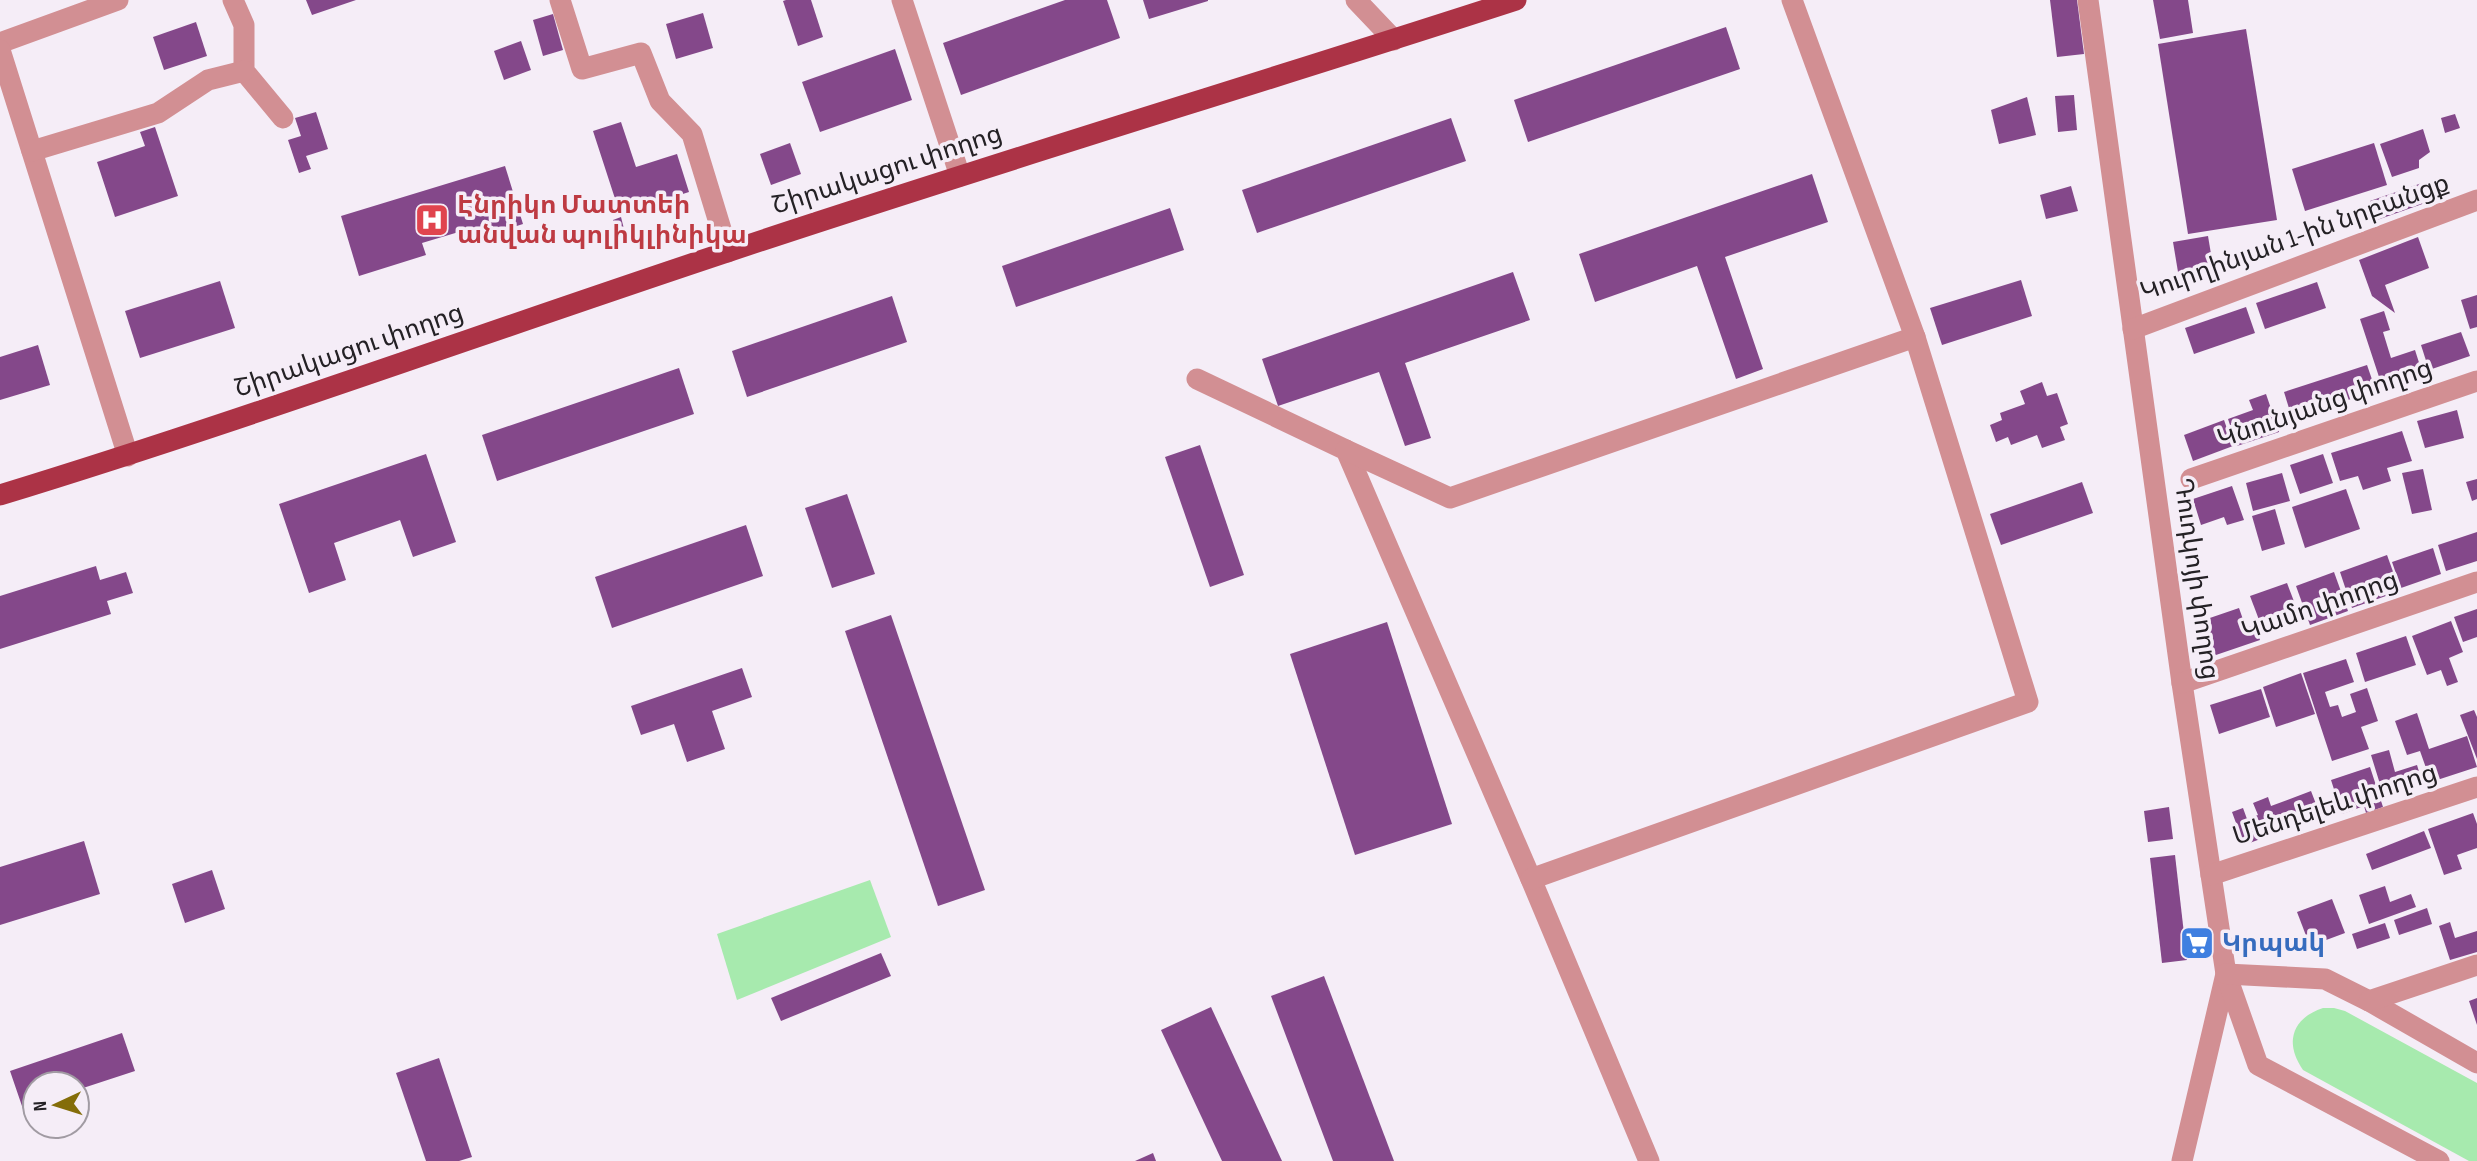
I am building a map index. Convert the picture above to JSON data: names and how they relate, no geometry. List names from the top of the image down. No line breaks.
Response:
{"streets":{"main road":["Շիրակացու փողոց"],"street":["Կուրղինյան 1-ին նրբանցք","Կնունյանց փողոց","Դուդկոյի փողոց","Կամո փողոց","Մենդելեև փողոց"]},"crossings":[["Կուրղինյան 1-ին նրբանցք","Դուդկոյի փողոց"],["Դուդկոյի փողոց","Կամո փողոց"],["Դուդկոյի փողոց","Մենդելեև փողոց"]],"places":{"hospital":["Էնրիկո Մատտեի անվան պոլիկլինիկա"],"supermarket":["Կրպակ"]},"north":"left"}
